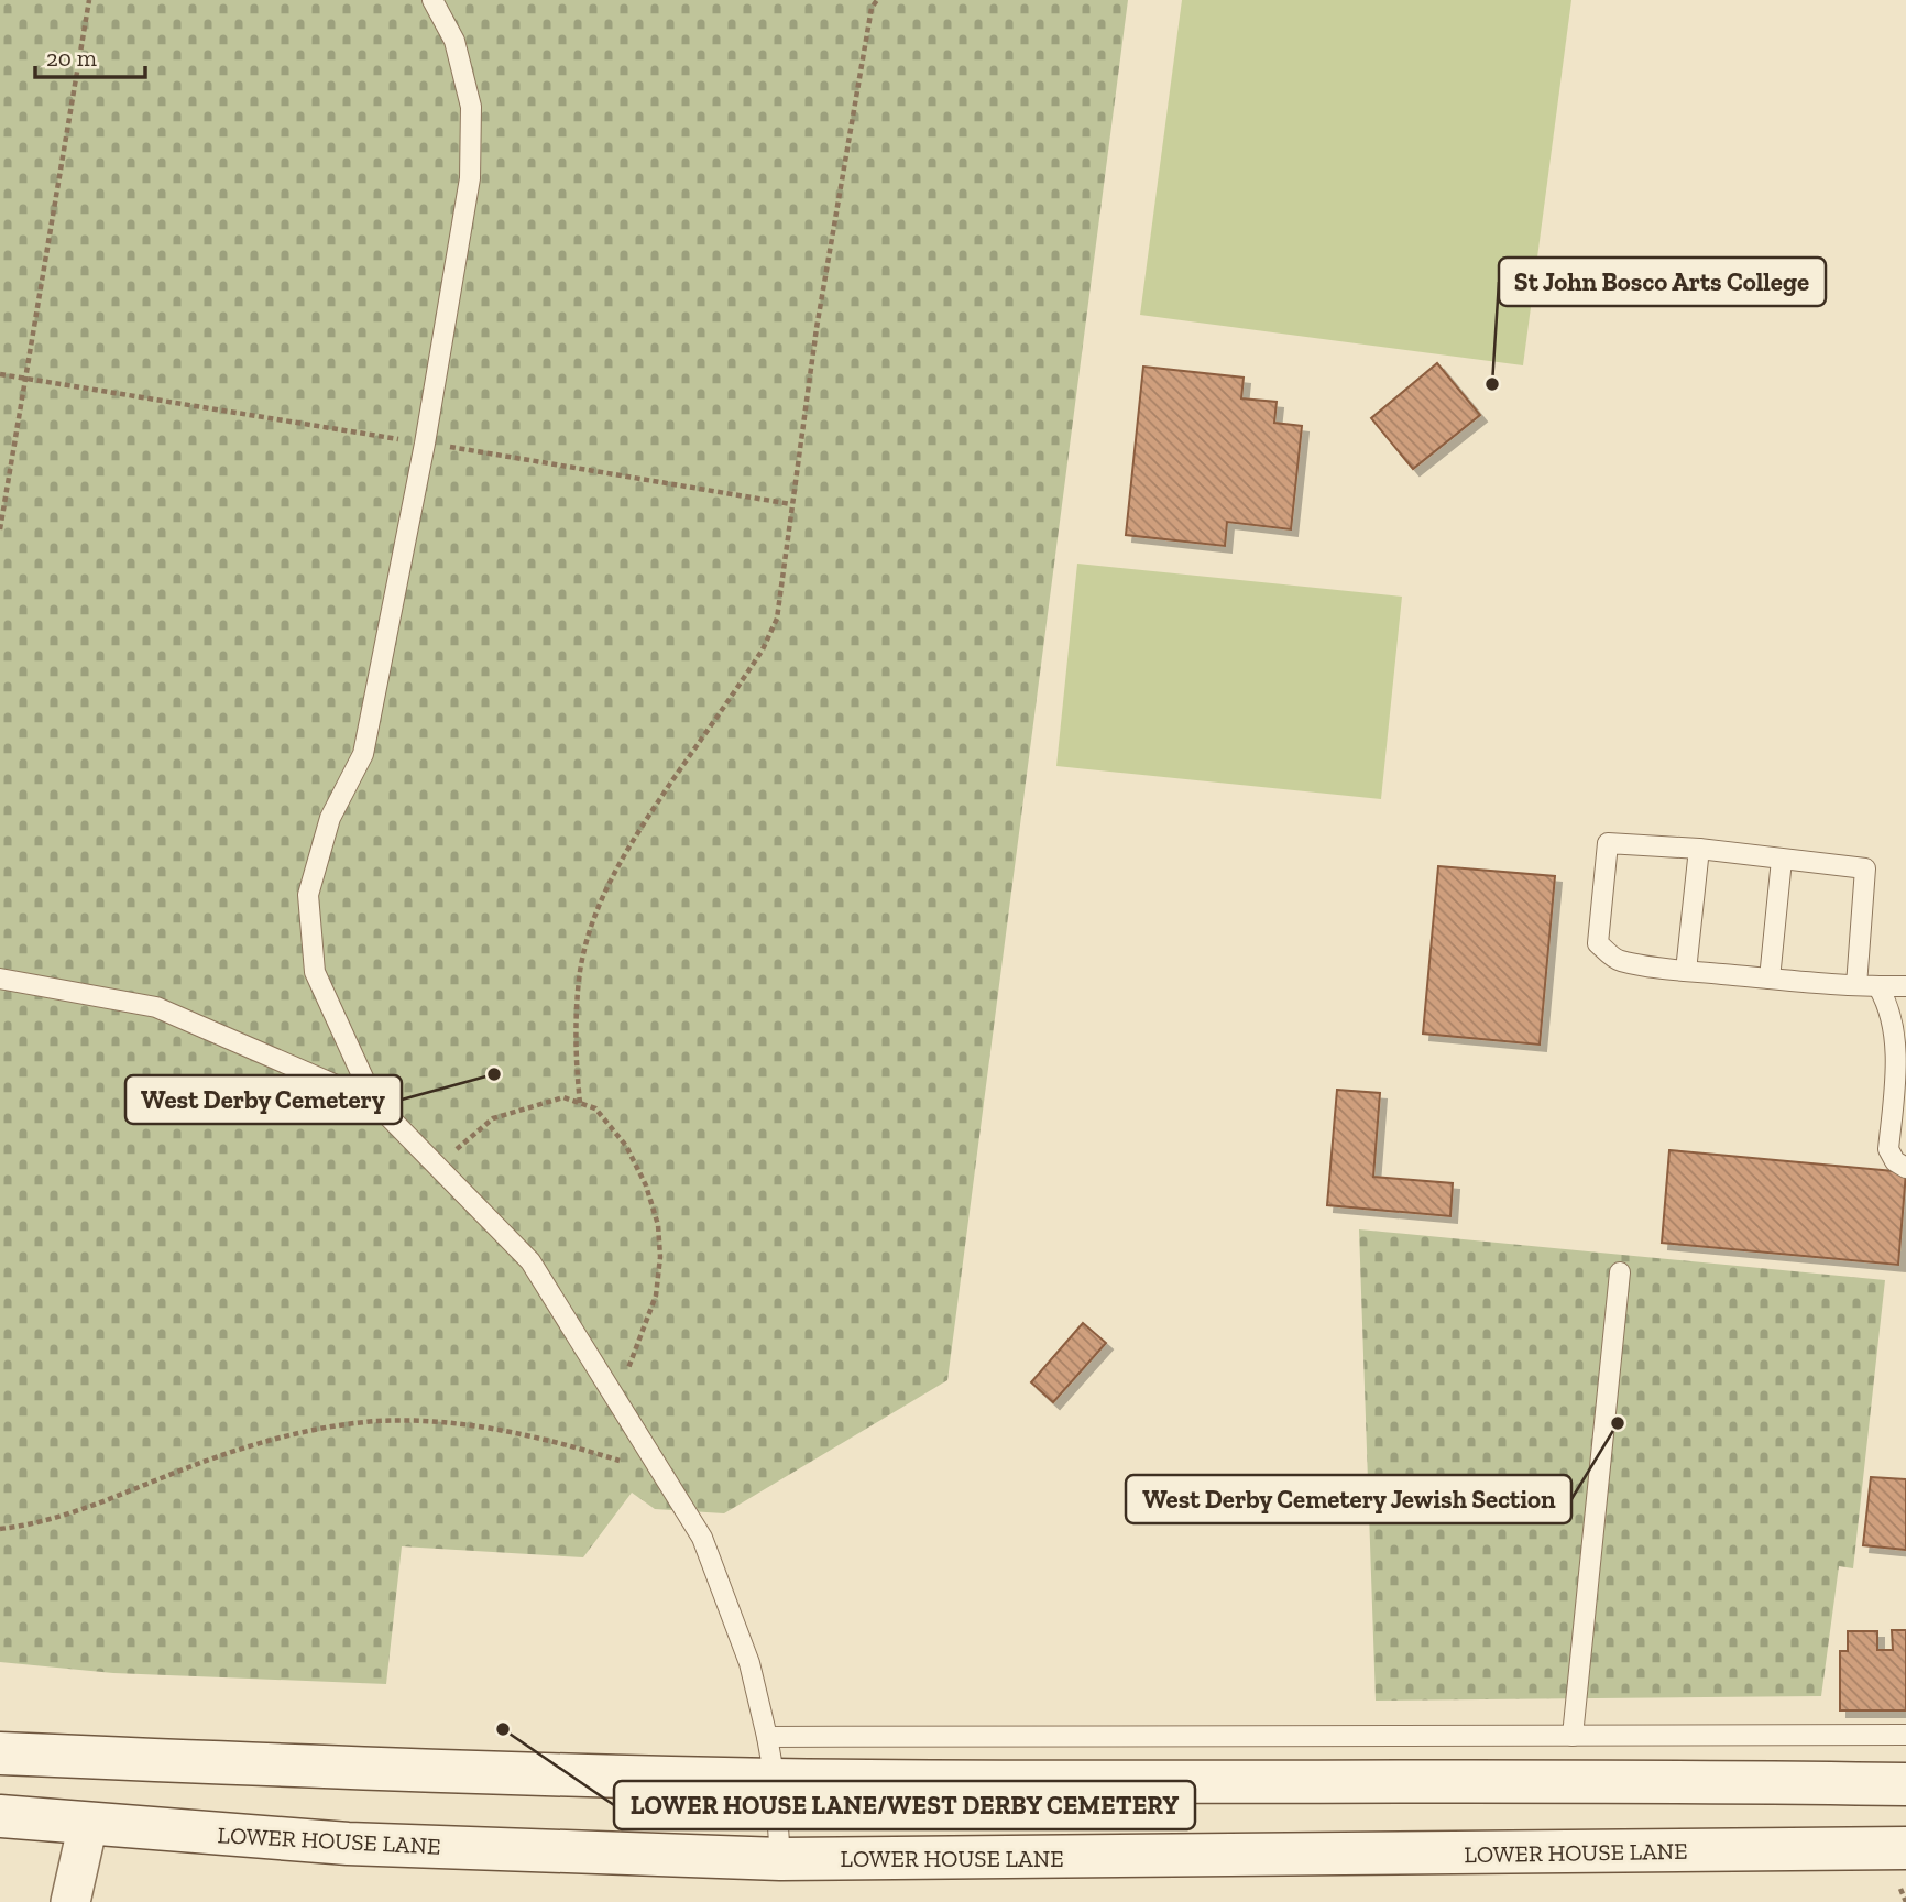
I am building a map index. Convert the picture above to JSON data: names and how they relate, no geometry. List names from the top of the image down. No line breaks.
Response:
{"streets":{"street":["LOWER HOUSE LANE"]},"places":["St John Bosco Arts College","West Derby Cemetery","West Derby Cemetery Jewish Section","LOWER HOUSE LANE/WEST DERBY CEMETERY"],"scale_bar":"20 m"}
